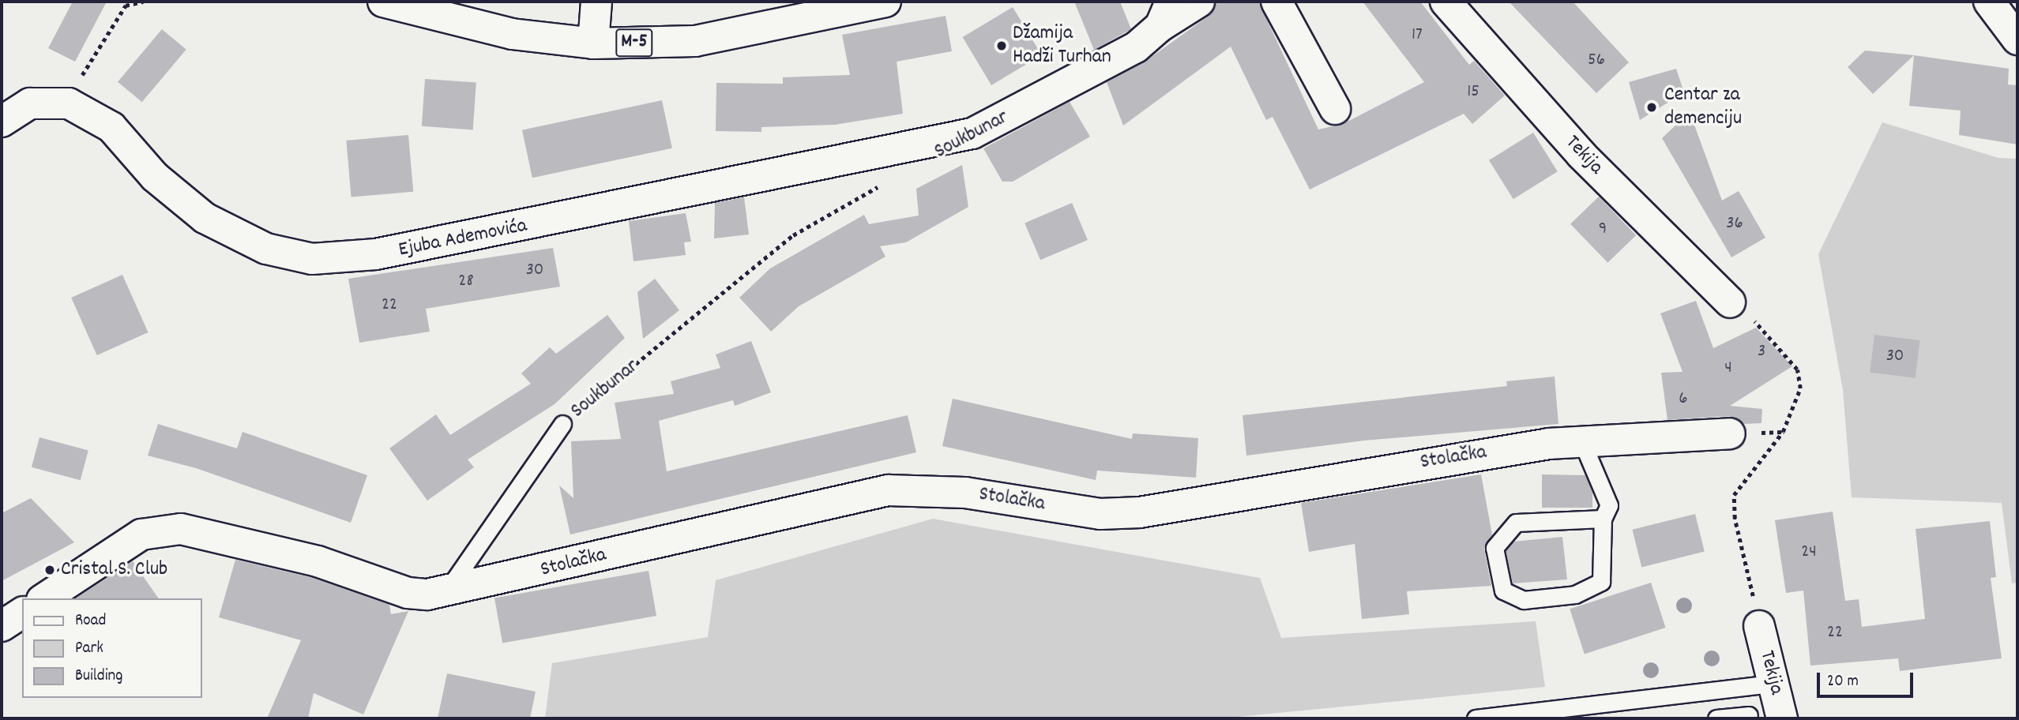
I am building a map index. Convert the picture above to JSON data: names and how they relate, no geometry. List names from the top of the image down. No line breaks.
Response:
{"streets":{"street":["M-5","Soukbunar","Tekija","Ejuba Ademovića","Stolačka"]},"crossings":[["Soukbunar","Ejuba Ademovića"],["Soukbunar","Stolačka"]],"places":["Džamija Hadži Turhan","Centar za demenciju","Cristal S. Club"],"house_numbers":["17","56","15","36","9","30","28","22","3","30","4","6","24","22"],"legend":["Road","Park","Building"],"scale_bar":"20 m"}
